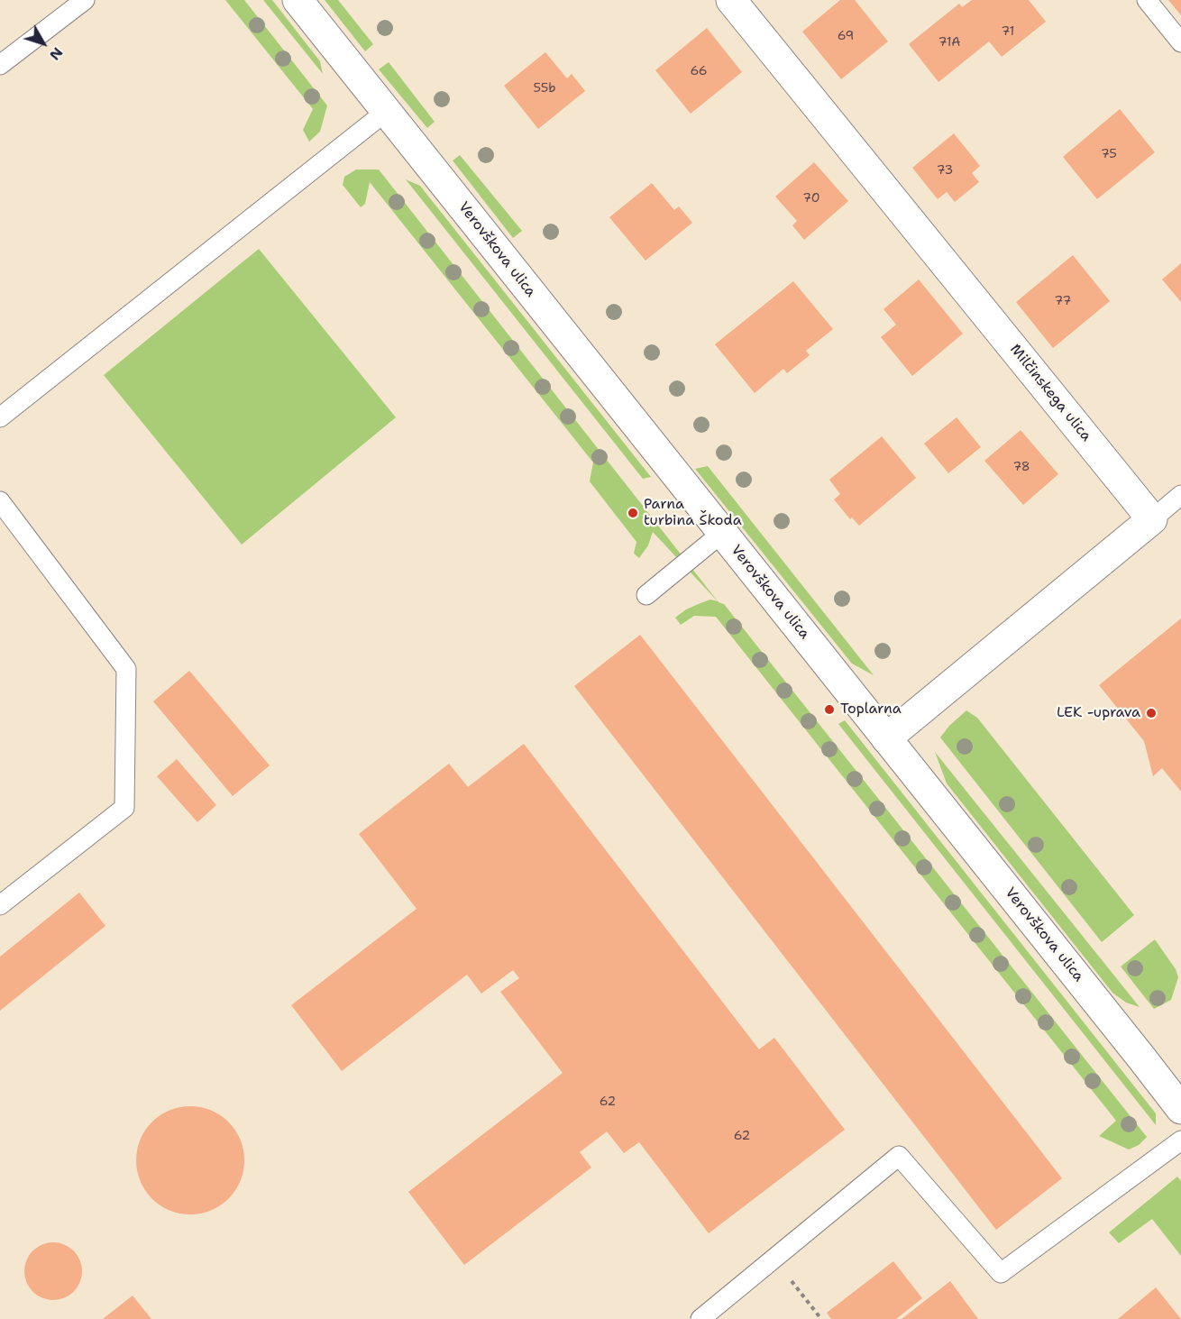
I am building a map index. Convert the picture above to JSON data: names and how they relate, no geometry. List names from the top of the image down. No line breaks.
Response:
{"streets":{"street":["Verovškova ulica","Milčinskega ulica"]},"places":["Parna turbina Škoda","Toplarna","LEK -uprava"],"house_numbers":["71","69","71A","66","55b","75","73","70","77","78","62","62"],"north":"bottom right"}
